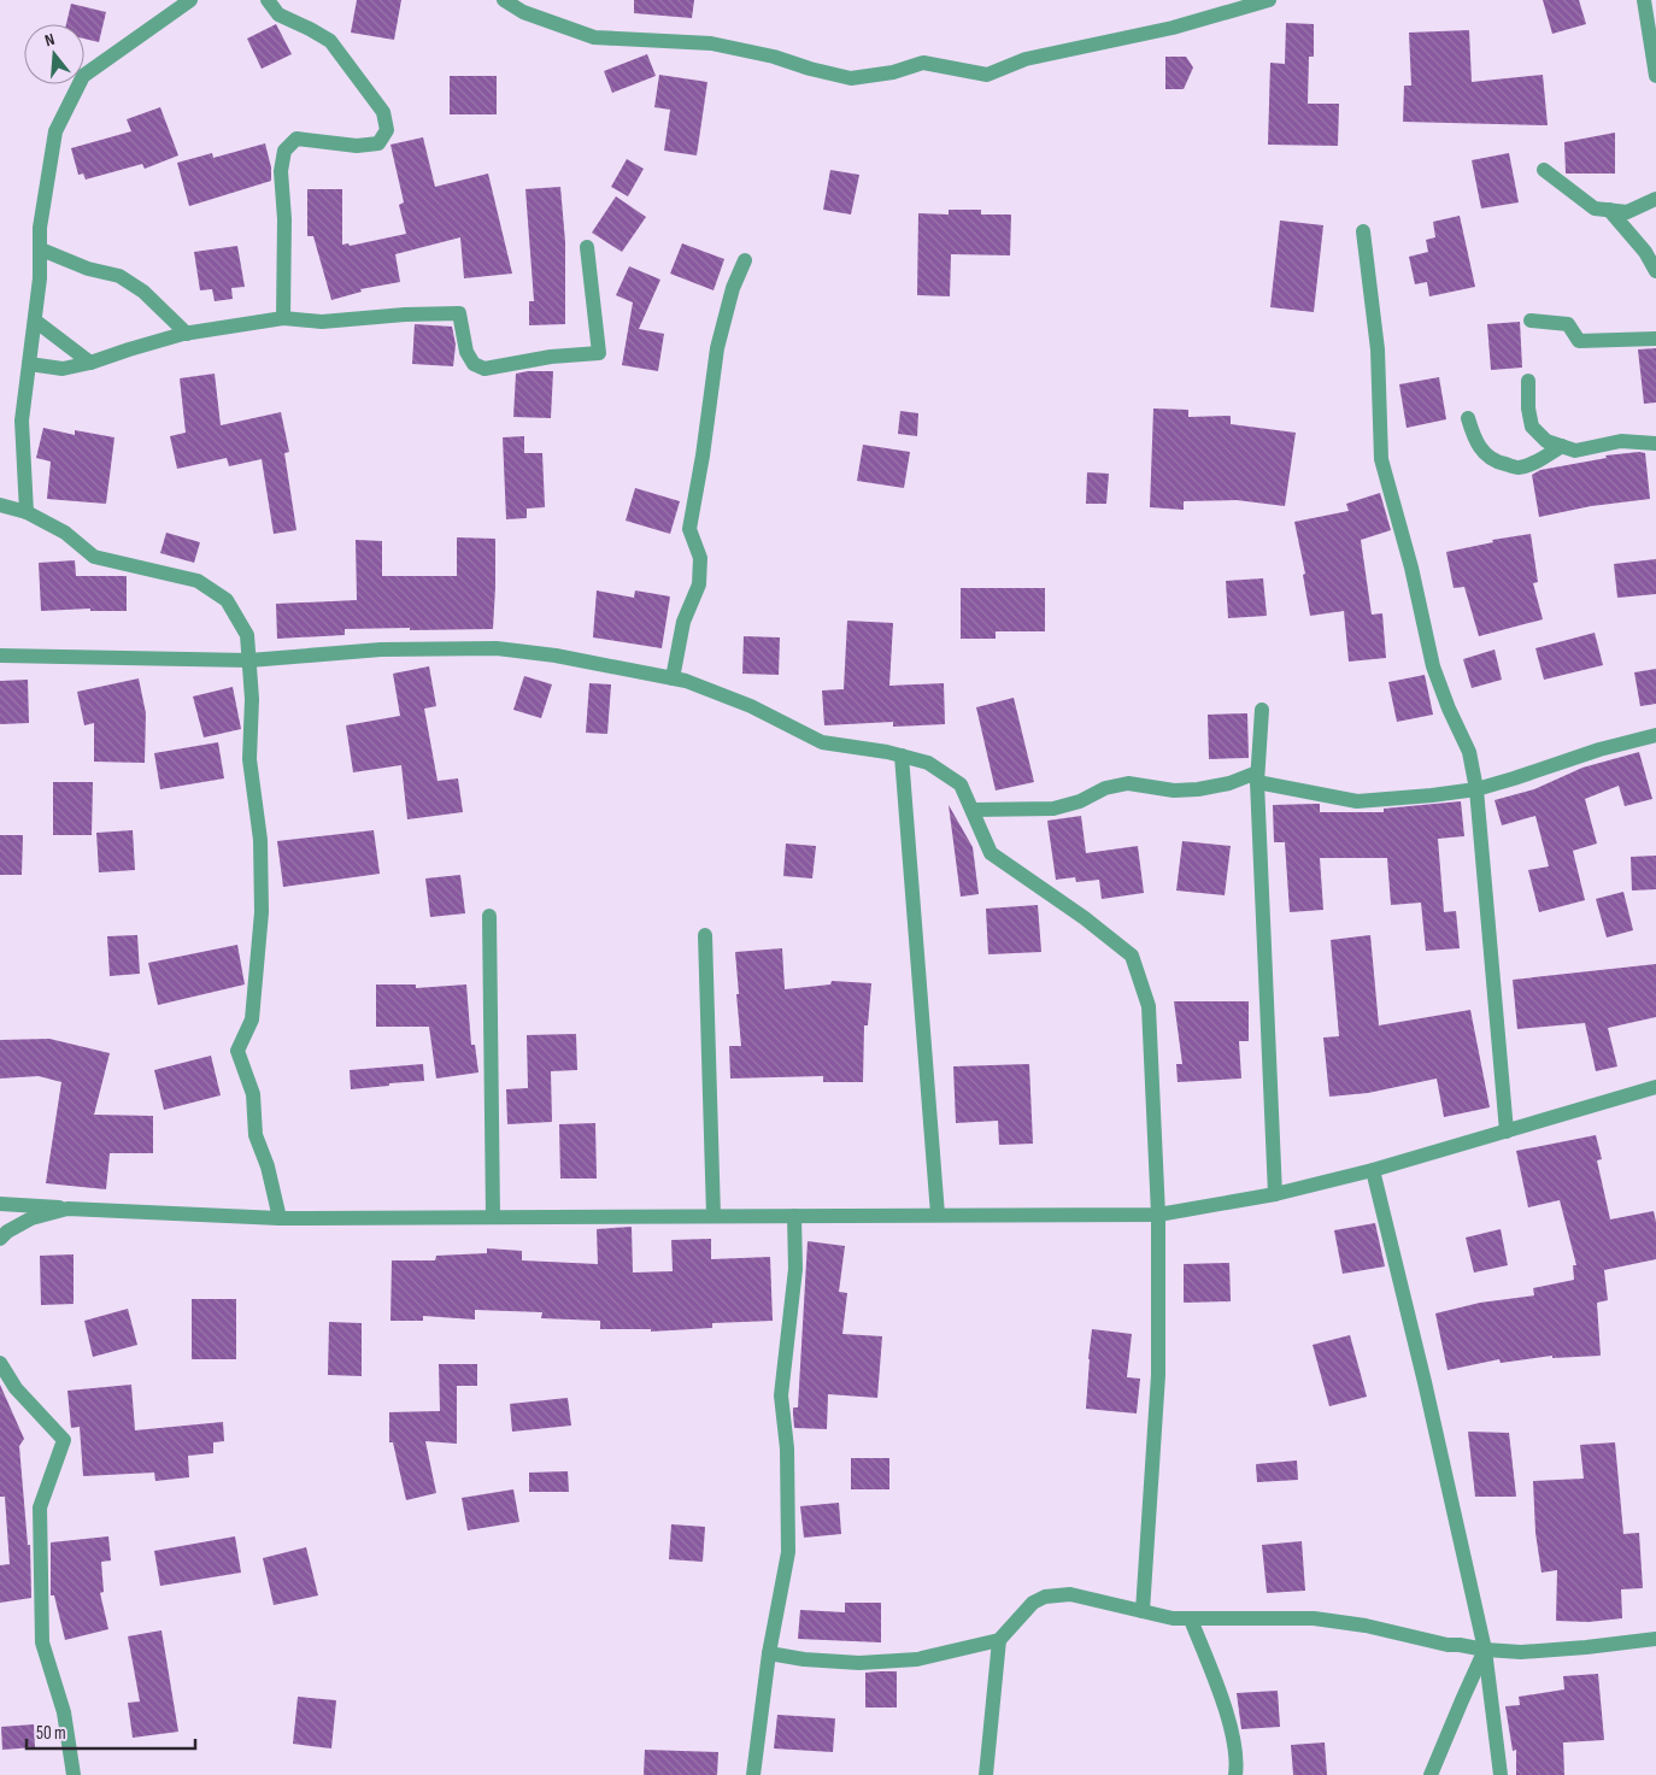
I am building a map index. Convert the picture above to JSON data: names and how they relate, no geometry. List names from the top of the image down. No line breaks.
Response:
{"scale_bar":"50 m","north":"top"}
